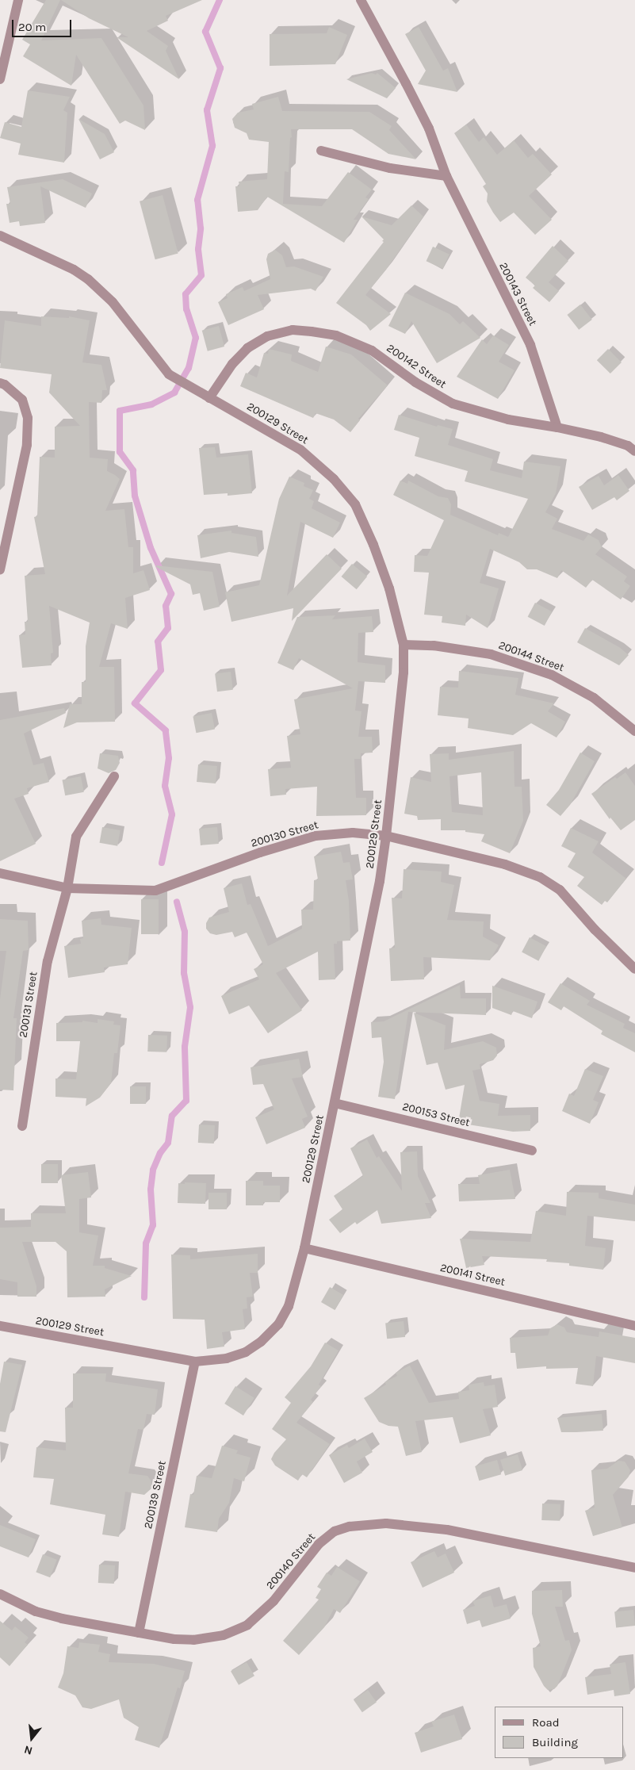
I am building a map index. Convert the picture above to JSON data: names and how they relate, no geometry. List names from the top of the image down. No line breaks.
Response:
{"streets":{"street":["200143 Street","200142 Street","200129 Street","200144 Street","200130 Street","200131 Street","200153 Street","200141 Street","200139 Street","200140 Street"]},"crossings":[["200143 Street","200142 Street"],["200142 Street","200129 Street"],["200129 Street","200144 Street"],["200129 Street","200130 Street"],["200129 Street","200153 Street"],["200129 Street","200141 Street"],["200129 Street","200139 Street"],["200130 Street","200131 Street"],["200139 Street","200140 Street"]],"legend":["Road","Building"],"scale_bar":"20 m","north":"bottom"}
